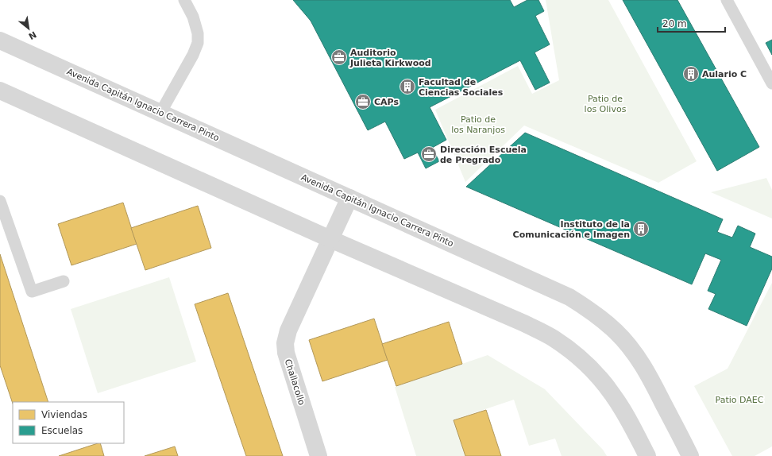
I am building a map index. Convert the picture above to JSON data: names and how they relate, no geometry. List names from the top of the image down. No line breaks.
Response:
{"streets":{"street":["Avenida Capitán Ignacio Carrera Pinto","Challacollo"]},"crossings":[["Avenida Capitán Ignacio Carrera Pinto","Challacollo"]],"parks":["Patio de los Olivos","Patio de los Naranjos","Patio DAEC"],"places":{"office":["Auditorio Julieta Kirkwood","CAPs","Dirección Escuela de Pregrado"],"building":["Aulario C","Facultad de Ciencias Sociales","Instituto de la Comunicación e Imagen"]},"legend":["Viviendas","Escuelas"],"scale_bar":"20 m","north":"bottom right"}
